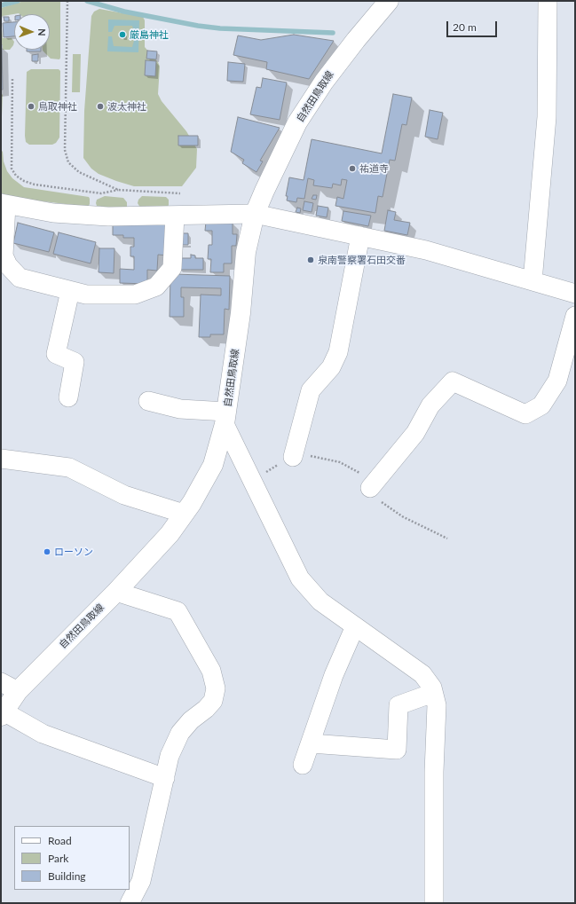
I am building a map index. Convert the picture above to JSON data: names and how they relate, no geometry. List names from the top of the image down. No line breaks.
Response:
{"streets":{"main road":["自然田鳥取線"]},"places":["厳島神社","鳥取神社","波太神社","祐道寺","泉南警察署石田交番","ローソン"],"legend":["Road","Park","Building"],"scale_bar":"20 m","north":"right"}
